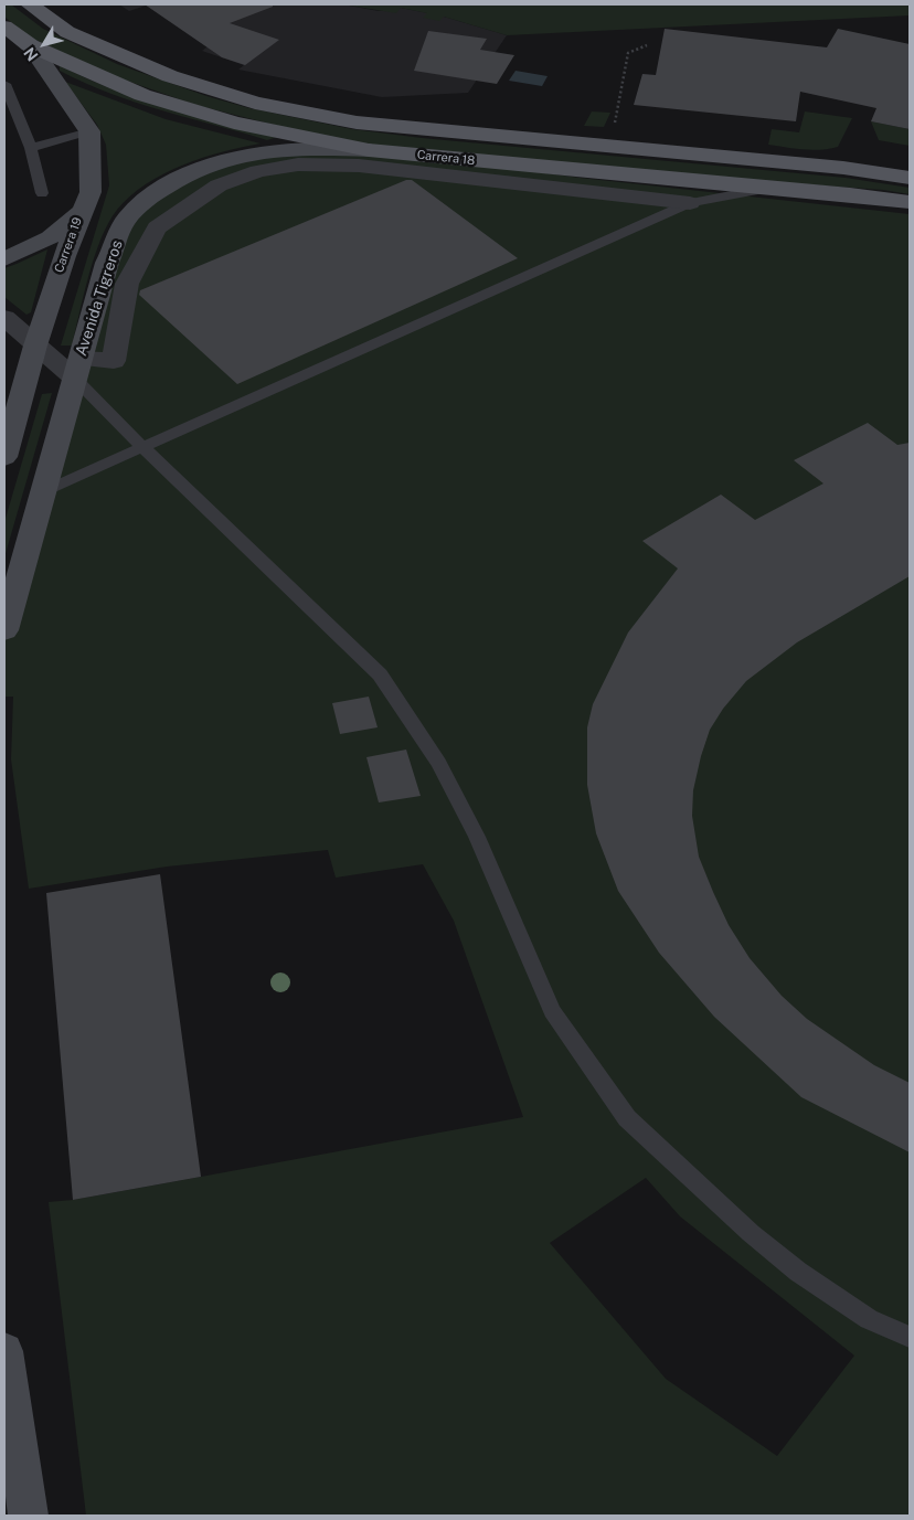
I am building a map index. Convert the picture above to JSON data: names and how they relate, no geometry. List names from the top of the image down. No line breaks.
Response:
{"streets":{"main road":["Carrera 18"],"street":["Carrera 19","Avenida Tigreros"]},"crossings":[["Carrera 18","Avenida Tigreros"]],"north":"bottom left"}
